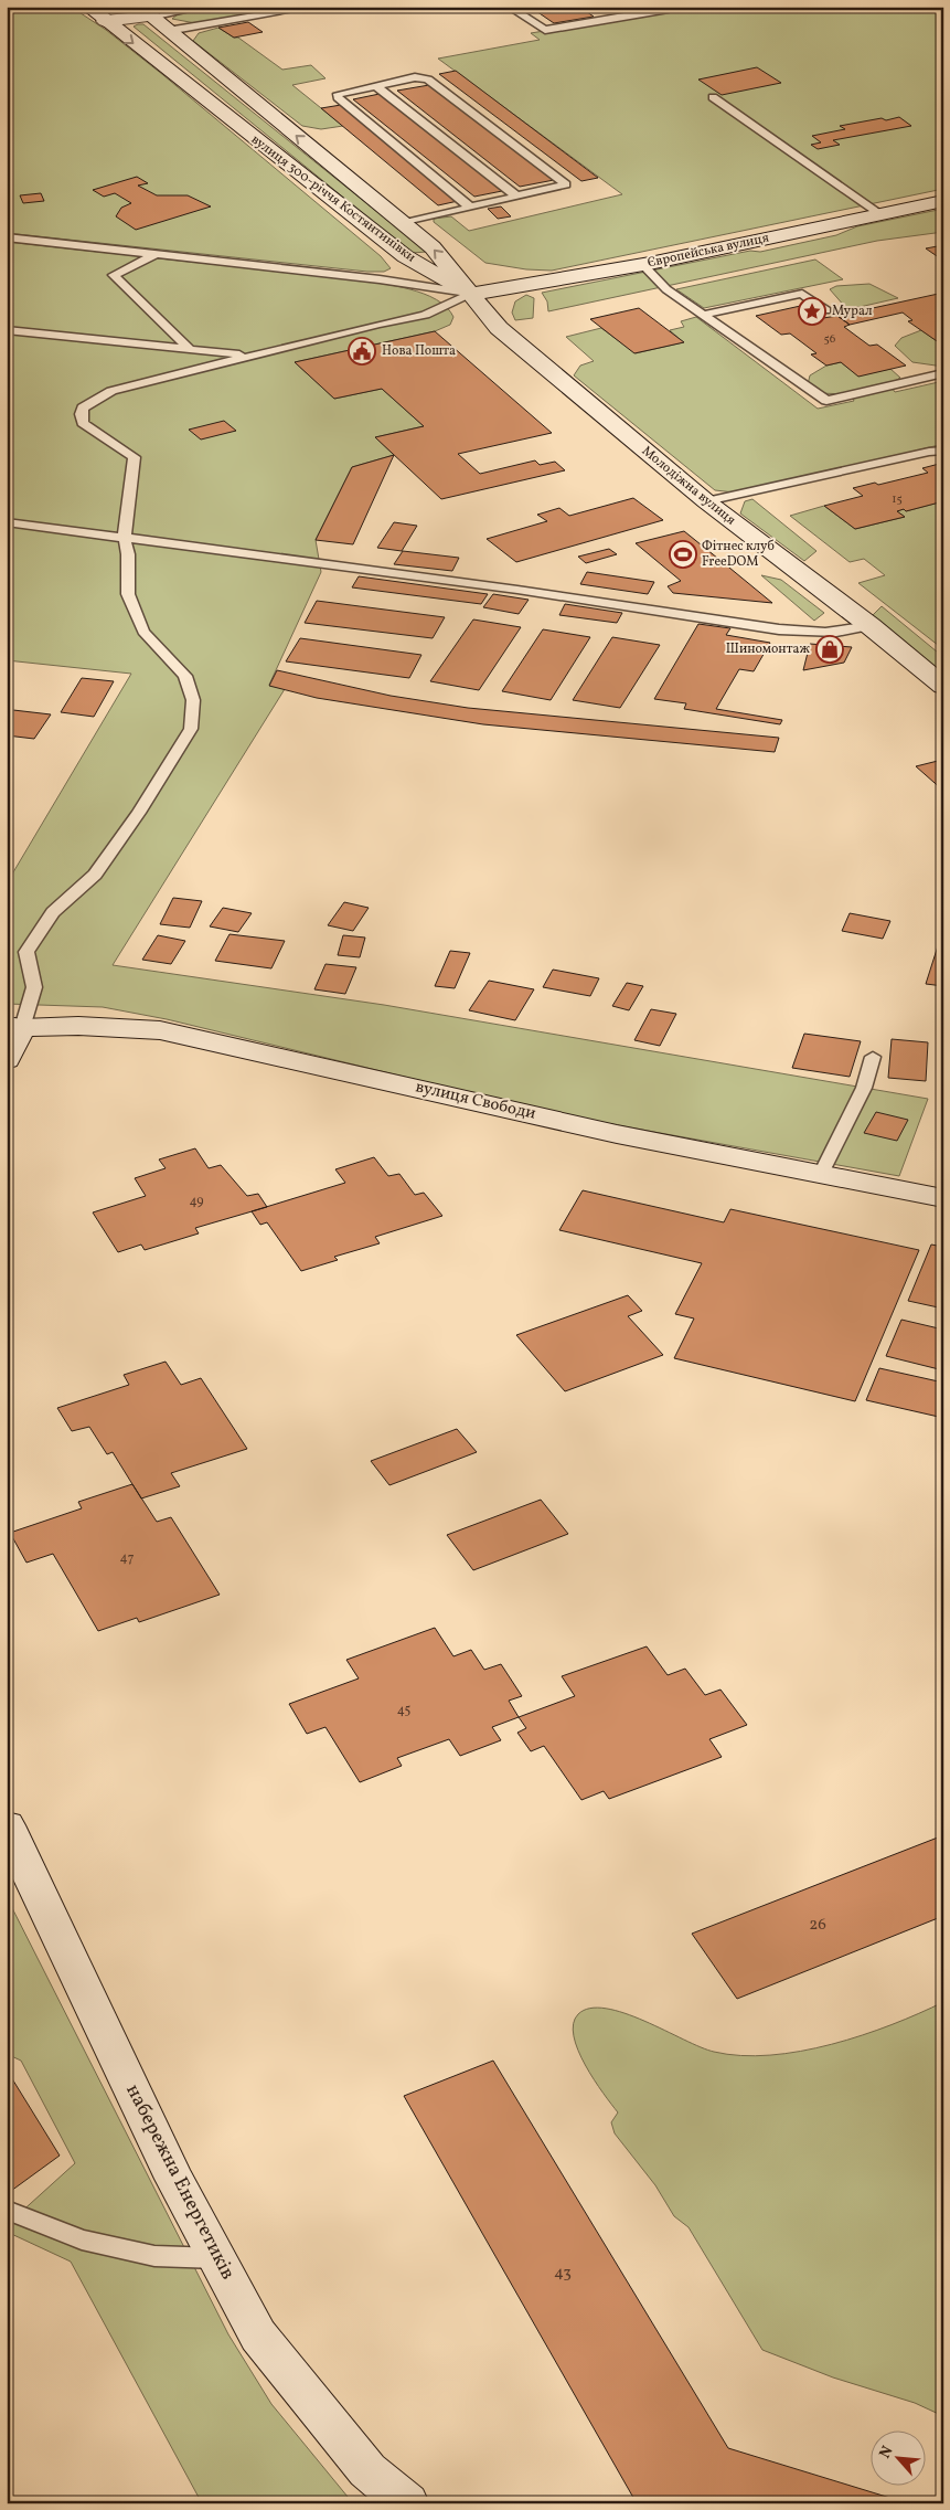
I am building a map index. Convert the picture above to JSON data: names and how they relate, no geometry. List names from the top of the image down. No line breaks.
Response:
{"streets":{"street":["вулиця 300-річчя Костянтинівки","Європейська вулиця","Молодіжна вулиця","вулиця Свободи","набережна Енергетиків"]},"crossings":[["вулиця 300-річчя Костянтинівки","Європейська вулиця"],["вулиця 300-річчя Костянтинівки","Молодіжна вулиця"],["Європейська вулиця","Молодіжна вулиця"]],"places":{"place":["Мурал"],"public building":["Нова Пошта"],"sports":["Фітнес клуб FreeDOM"],"shop":["Шиномонтаж"]},"house_numbers":["56","15","49","47","45","26","43"],"north":"top left"}
